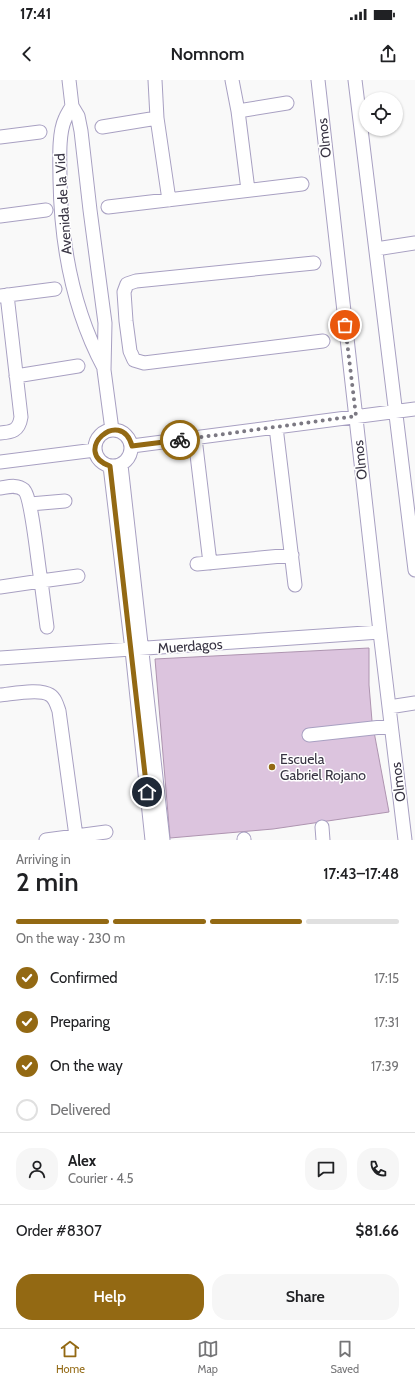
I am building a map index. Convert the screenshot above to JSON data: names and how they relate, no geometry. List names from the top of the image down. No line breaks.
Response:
{"streets":{"street":["Olmos","Avenida de la Vid","Muerdagos"]},"crossings":[["Olmos","Muerdagos"]],"places":["Escuela Gabriel Rojano"],"page":{"status":"17:41","header":"Nomnom","heading":["2 min","Arriving in","17:43–17:48"],"panel":["Alex","Courier · 4.5","Order #8307","$81.66"],"bar":"On the way · 230 m","list":[["Confirmed","17:15"],["Preparing","17:31"],["On the way","17:39"],"Delivered"],"buttons":["Help","Share"],"tabs":["Home","Map","Saved"]}}
